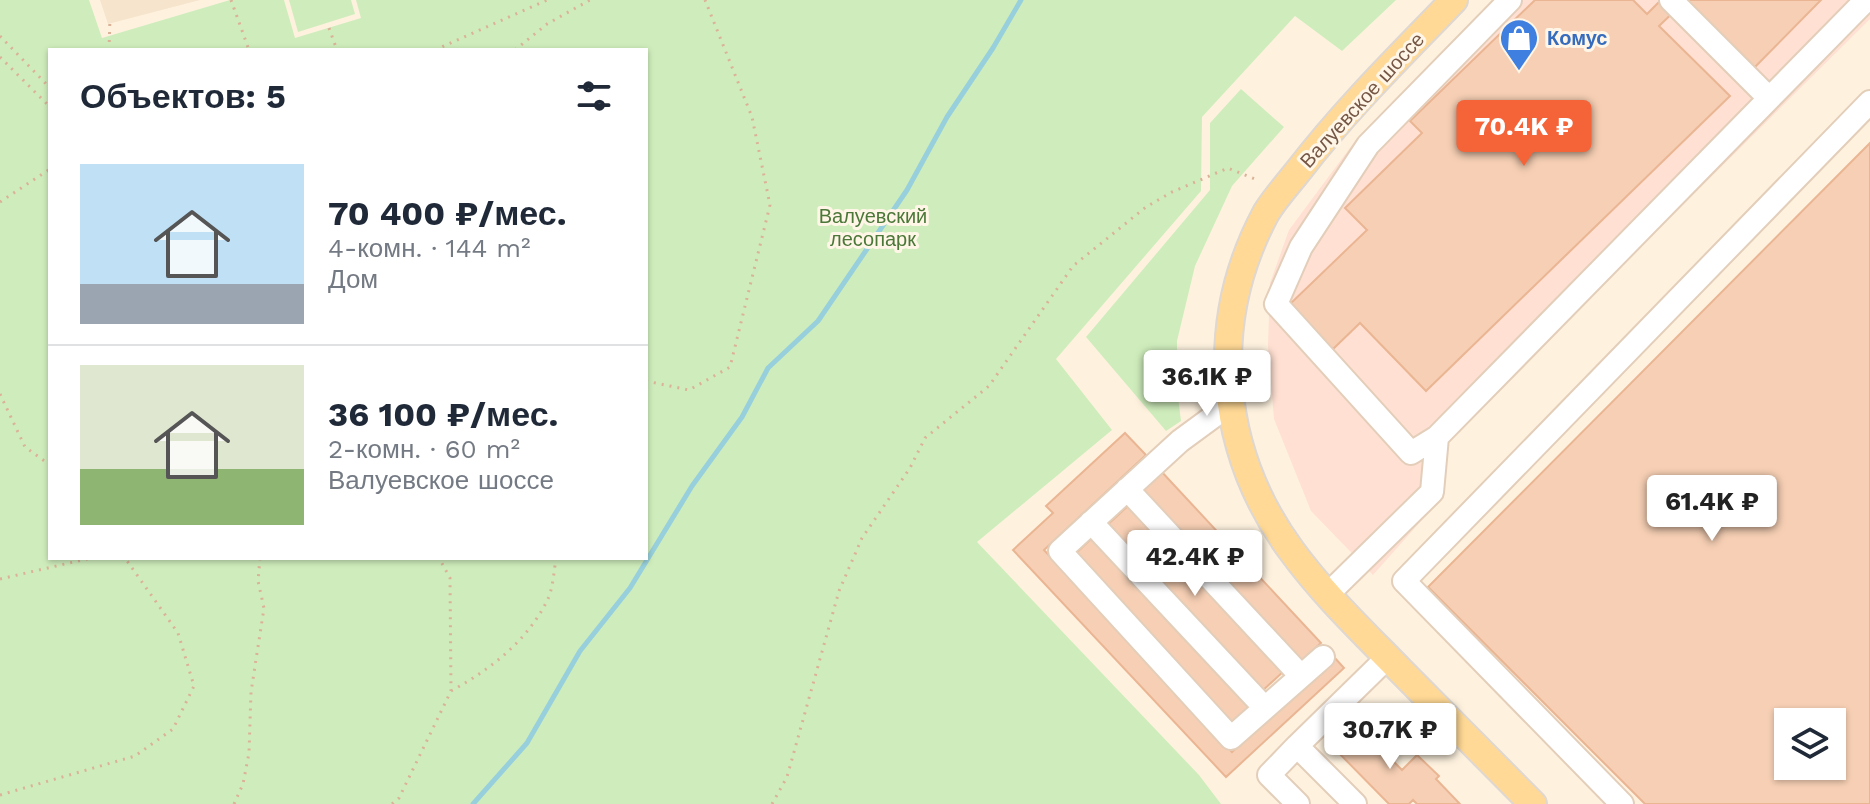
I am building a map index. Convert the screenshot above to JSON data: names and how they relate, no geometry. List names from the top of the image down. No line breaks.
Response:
{"streets":{"main road":["Валуевское шоссе"]},"parks":["Валуевский лесопарк"],"places":{"shop":["Комус"]},"page":{"heading":"Объектов: 5","price":["70.4K ₽","36.1K ₽","61.4K ₽","42.4K ₽","30.7K ₽"],"list":[{"name":"70 400 ₽/мес.","note":"4-комн. · 144 m² · Дом"},{"name":"36 100 ₽/мес.","note":"2-комн. · 60 m² · Валуевское шоссе"}]}}
